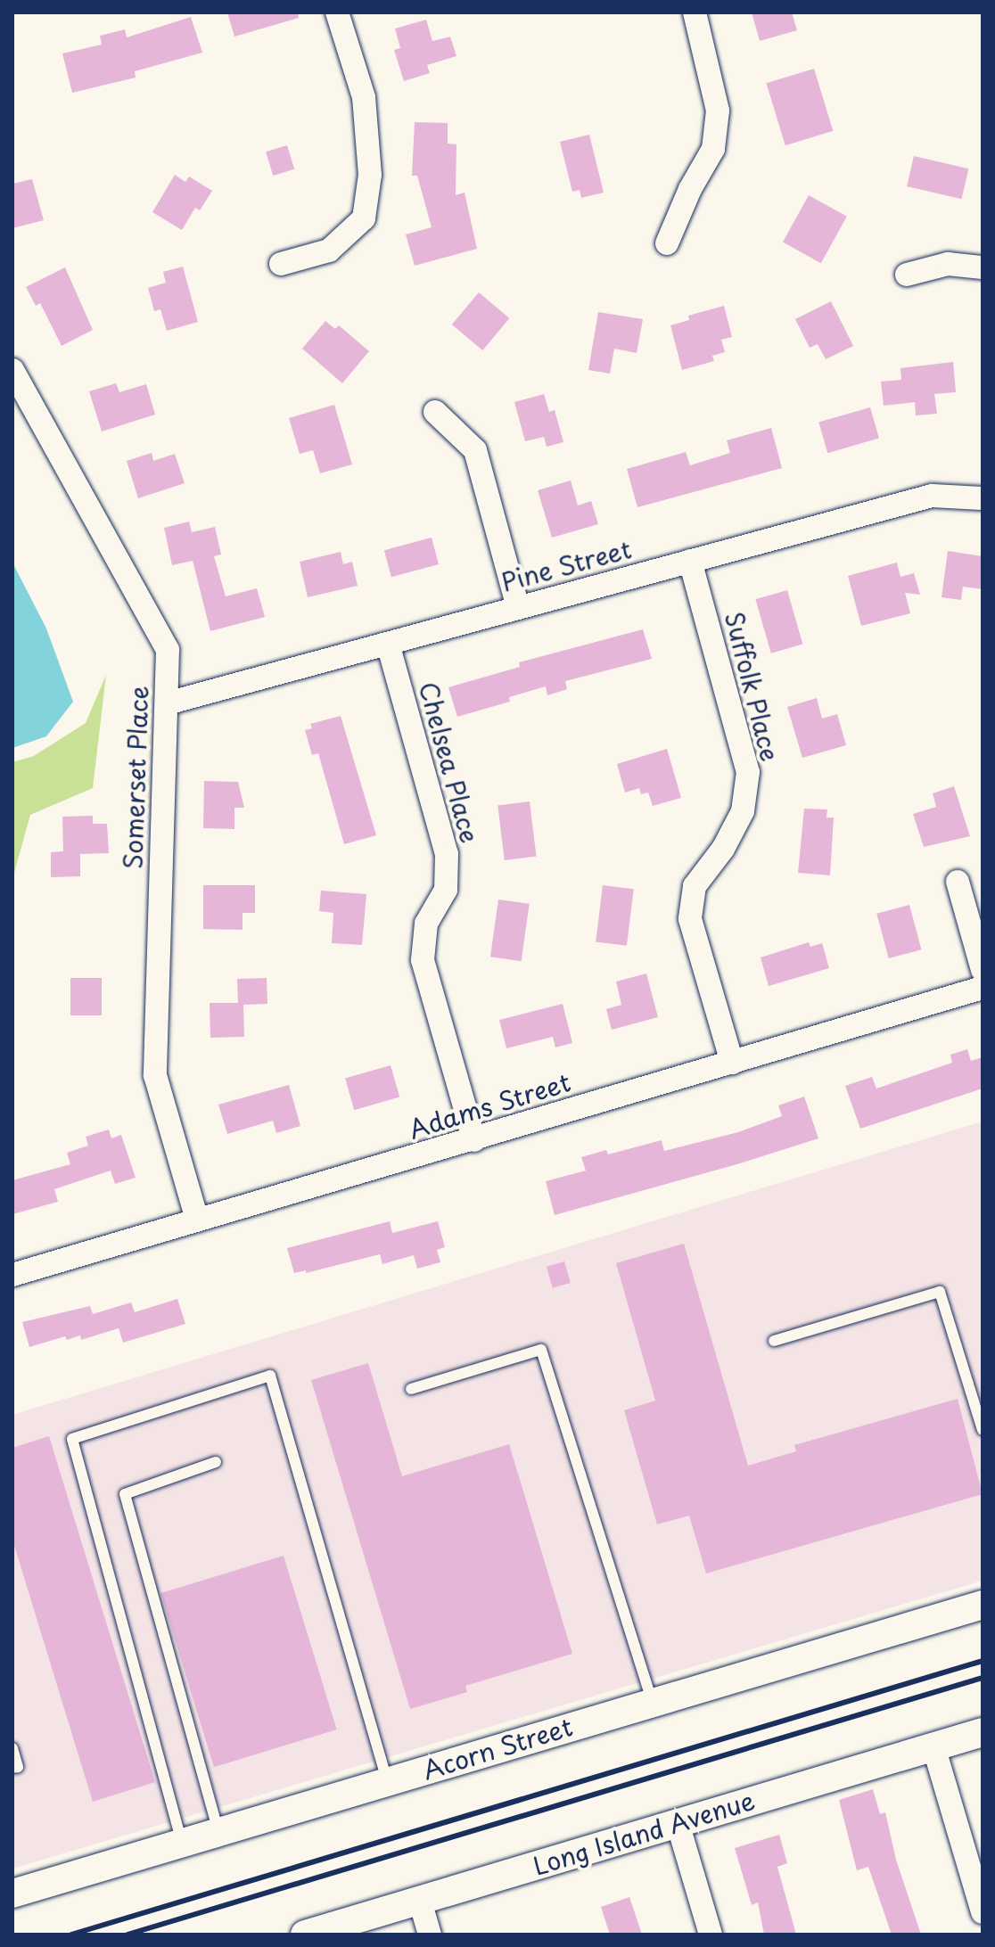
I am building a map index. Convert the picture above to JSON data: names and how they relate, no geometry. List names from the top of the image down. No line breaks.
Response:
{"streets":{"street":["Pine Street","Suffolk Place","Chelsea Place","Somerset Place","Adams Street","Acorn Street","Long Island Avenue"]},"crossings":[["Pine Street","Suffolk Place"],["Pine Street","Chelsea Place"],["Pine Street","Somerset Place"],["Suffolk Place","Adams Street"],["Chelsea Place","Adams Street"],["Somerset Place","Adams Street"]]}
